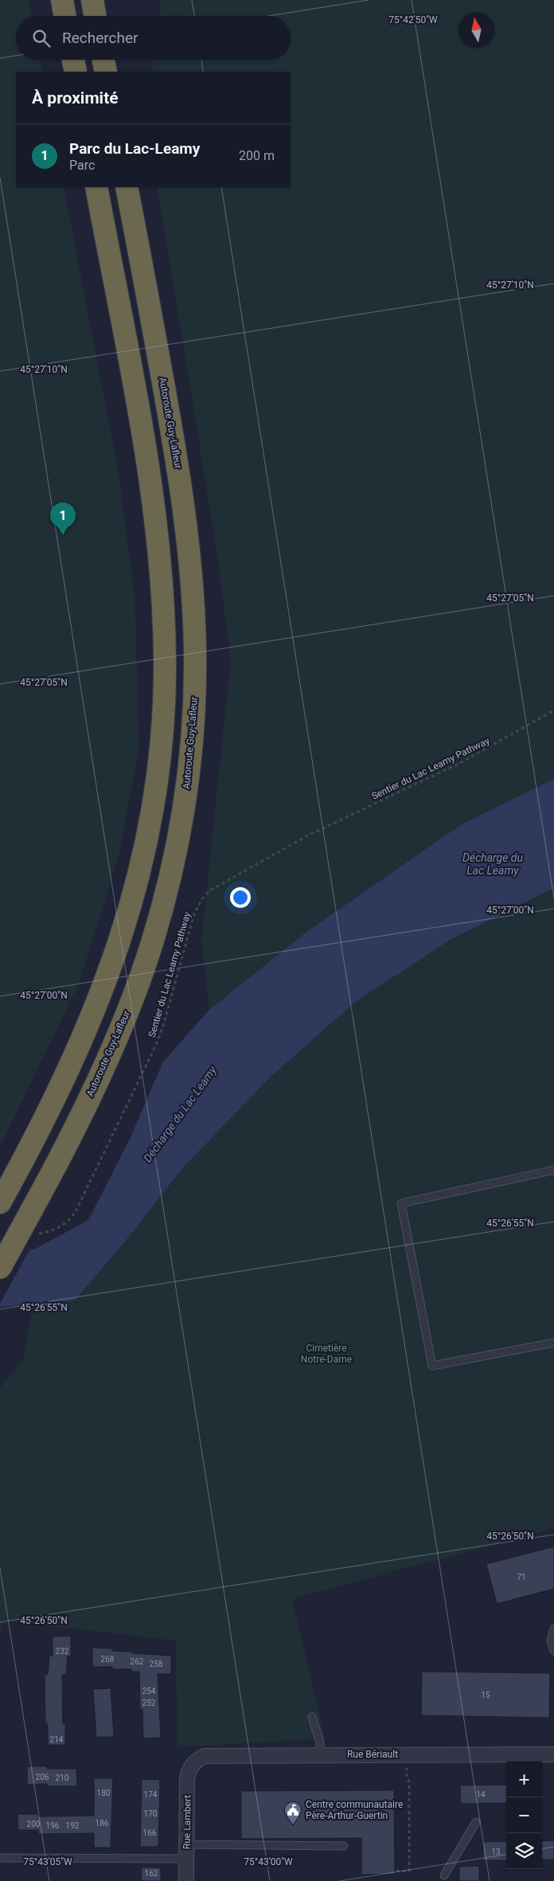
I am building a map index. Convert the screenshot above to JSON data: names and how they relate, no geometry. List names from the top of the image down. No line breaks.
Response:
{"streets":{"highway":["Autoroute Guy-Lafleur"],"street":["Rue Bériault","Rue Lambert"],"path":["Sentier du Lac Leamy Pathway"]},"crossings":[["Rue Bériault","Rue Lambert"]],"water":["Décharge du Lac Leamy"],"parks":["Cimetière Notre-Dame"],"places":{"public building":["Centre communautaire Père-Arthur-Guertin"]},"house_numbers":["71","232","268","262","258","254","15","252","214","206","210","180","174","14","170","186","200","196","192","166","13","162"],"north":"top","page":{"search":"Rechercher","heading":"À proximité","list":[{"mark":"1","name":"Parc du Lac-Leamy","note":"Parc","value":"200 m"}],"pins":"1","map_buttons":["+","−"]},"coordinates":["75°42'50\"W","45°27'10\"N","45°27'05\"N","45°27'00\"N","45°26'55\"N","45°26'50\"N","75°43'05\"W","75°43'00\"W"]}
